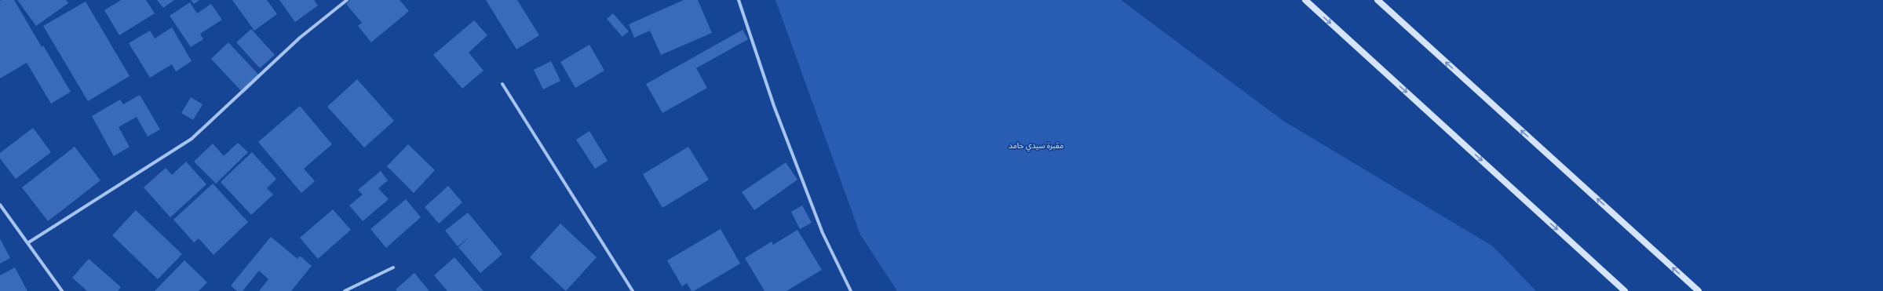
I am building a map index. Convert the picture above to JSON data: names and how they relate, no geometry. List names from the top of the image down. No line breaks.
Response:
{"parks":["مقبرة سيدي حامد"]}
